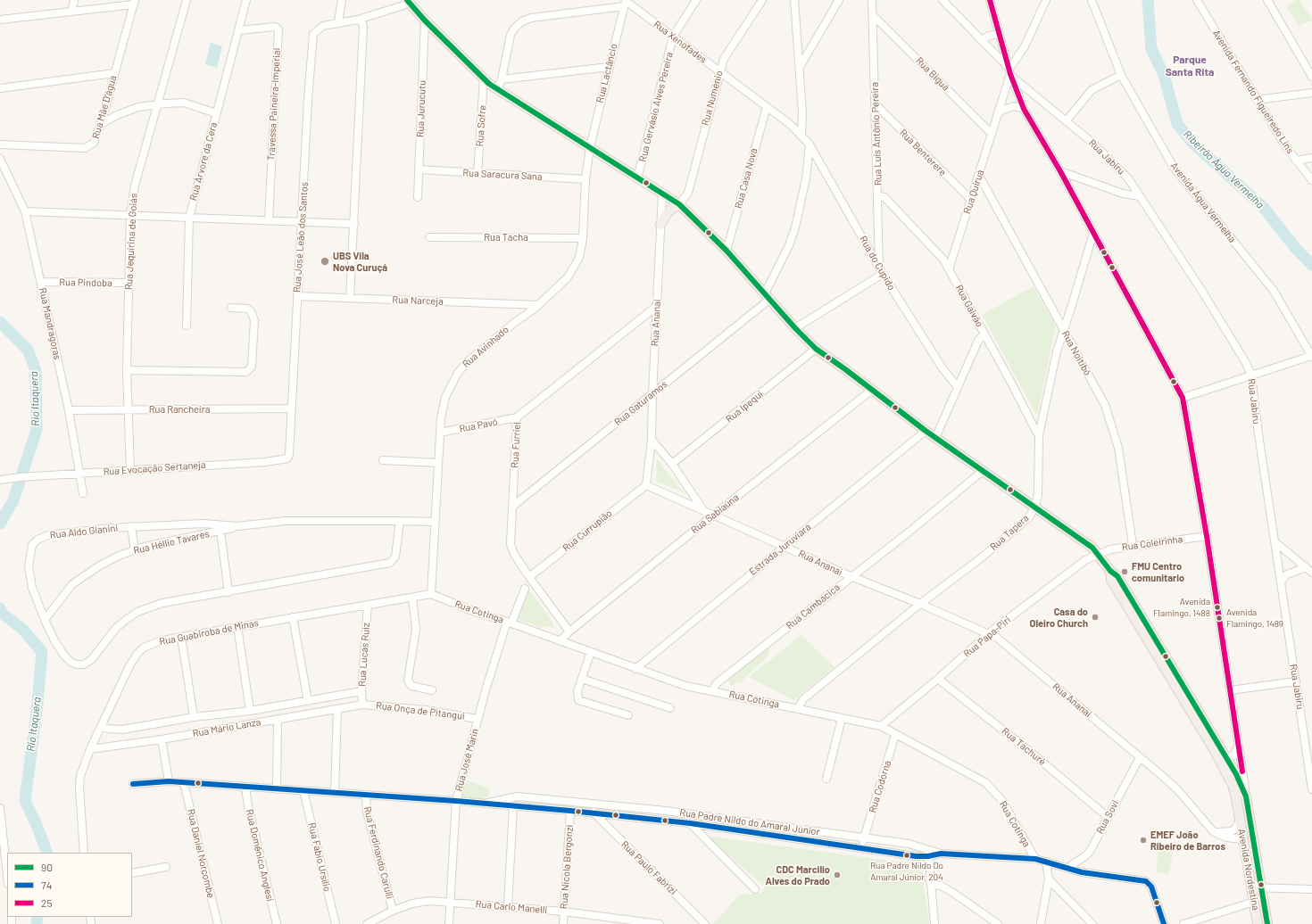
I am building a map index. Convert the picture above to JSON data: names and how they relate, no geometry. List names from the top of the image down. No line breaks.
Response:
{"streets":{"main road":["Avenida Nordestina"],"street":["Rua Xenofades","Rua Lactâncio","Rua Biguá","Avenida Fernando Figueiredo Lins","Rua Numénio","Travessa Paineira-Imperial","Rua Mãe D'água","Rua Gervásio Alves Pereira","Rua Jurucutu","Rua Sofre","Rua Luís Antônio Pereira","Rua Benterere","Rua Jabiru","Rua Árvore da Cera","Rua Saracura Sana","Rua Casa Nova","Rua Quiruá","Avenida Água Vermelha","Rua José Leão dos Santos","Rua Tacha","Rua Jequirina de Goiás","Rua do Cupido","Rua Pindoba","Rua Narceja","Rua Gaivão","Rua Ananaí","Rua Mandragoras","Rua Avinhado","Rua Noitibó","Rua Gaturamos","Rua Ipequi","Rua Rancheira","Rua Pavó","Rua Furriel","Rua Evocação Sertaneja","Rua Sabiaúna","Rua Currupião","Rua Aldo Gianini","Rua Tapera","Rua Héllio Tavares","Rua Coleirinha","Estrada Juruviara","Rua Cambacica","Rua Cotinga","Rua Guabiroba de Minas","Rua Papa-Piri","Rua Lucas Ruiz","Rua Onça de Pitangui","Rua Mário Lanza","Rua Tachuré","Rua José Marin","Rua Codorna","Rua Sovi","Rua Padre Nildo do Amaral Júnior","Rua Ferdinando Carulli","Rua Daniel Norcombe","Rua Domênico Anglesi","Rua Fabio Ursílio","Rua Nicola Bergonzi","Rua Paulo Fabrizi","Rua Carlo Manelli"]},"crossings":[["Rua Xenofades","Rua Lactâncio"],["Rua Xenofades","Rua Numénio"],["Rua Xenofades","Rua Gervásio Alves Pereira"],["Rua Xenofades","Rua Casa Nova"],["Rua Xenofades","Rua do Cupido"],["Rua Lactâncio","Rua Avinhado"],["Rua Lactâncio","Avenida Nordestina"],["Rua Biguá","Rua Luís Antônio Pereira"],["Rua Biguá","Rua Quiruá"],["Rua Numénio","Avenida Nordestina"],["Travessa Paineira-Imperial","Rua Árvore da Cera"],["Rua Gervásio Alves Pereira","Avenida Nordestina"],["Rua Jurucutu","Rua Saracura Sana"],["Rua Jurucutu","Avenida Nordestina"],["Rua Sofre","Rua Saracura Sana"],["Rua Sofre","Avenida Nordestina"],["Rua Luís Antônio Pereira","Rua Benterere"],["Rua Luís Antônio Pereira","Rua do Cupido"],["Rua Luís Antônio Pereira","Rua Gaivão"],["Rua Benterere","Rua Quiruá"],["Rua Jabiru","Rua Quiruá"],["Rua Saracura Sana","Rua Avinhado"],["Rua Casa Nova","Avenida Nordestina"],["Rua Quiruá","Rua Gaivão"],["Rua Quiruá","Rua Noitibó"],["Rua José Leão dos Santos","Rua Narceja"],["Rua José Leão dos Santos","Rua Rancheira"],["Rua José Leão dos Santos","Rua Evocação Sertaneja"],["Rua José Leão dos Santos","Avenida Nordestina"],["Rua Tacha","Rua Avinhado"],["Rua Jequirina de Goiás","Rua Pindoba"],["Rua Jequirina de Goiás","Rua Rancheira"],["Rua Jequirina de Goiás","Rua Evocação Sertaneja"],["Rua Pindoba","Rua Mandragoras"],["Rua Narceja","Rua Avinhado"],["Rua Gaivão","Rua Tapera"],["Rua Ananaí","Rua Gaturamos"],["Rua Ananaí","Rua Furriel"],["Rua Ananaí","Rua Sabiaúna"],["Rua Ananaí","Rua Currupião"],["Rua Ananaí","Rua Tapera"],["Rua Ananaí","Estrada Juruviara"],["Rua Ananaí","Rua Cambacica"],["Rua Ananaí","Rua Papa-Piri"],["Rua Ananaí","Rua Sovi"],["Rua Ananaí","Avenida Nordestina"],["Rua Mandragoras","Rua Rancheira"],["Rua Mandragoras","Rua Evocação Sertaneja"],["Rua Avinhado","Rua Pavó"],["Rua Avinhado","Rua Aldo Gianini"],["Rua Avinhado","Rua Cotinga"],["Rua Avinhado","Rua Guabiroba de Minas"],["Rua Avinhado","Avenida Nordestina"],["Rua Noitibó","Rua Tapera"],["Rua Noitibó","Rua Coleirinha"],["Rua Gaturamos","Rua Furriel"],["Rua Gaturamos","Avenida Nordestina"],["Rua Ipequi","Avenida Nordestina"],["Rua Pavó","Rua Furriel"],["Rua Furriel","Rua Sabiaúna"],["Rua Furriel","Rua Currupião"],["Rua Sabiaúna","Rua Cotinga"],["Rua Sabiaúna","Avenida Nordestina"],["Rua Aldo Gianini","Rua Héllio Tavares"],["Rua Tapera","Rua Cotinga"],["Rua Tapera","Avenida Nordestina"],["Rua Coleirinha","Rua Papa-Piri"],["Rua Coleirinha","Avenida Nordestina"],["Estrada Juruviara","Rua Cotinga"],["Estrada Juruviara","Avenida Nordestina"],["Rua Cambacica","Rua Cotinga"],["Rua Cambacica","Avenida Nordestina"],["Rua Cotinga","Rua Guabiroba de Minas"],["Rua Cotinga","Rua Papa-Piri"],["Rua Cotinga","Rua José Marin"],["Rua Cotinga","Rua Codorna"],["Rua Cotinga","Rua Padre Nildo do Amaral Júnior"],["Rua Guabiroba de Minas","Rua Lucas Ruiz"],["Rua Guabiroba de Minas","Rua Mário Lanza"],["Rua Papa-Piri","Rua Tachuré"],["Rua Papa-Piri","Avenida Nordestina"],["Rua Lucas Ruiz","Rua Onça de Pitangui"],["Rua Lucas Ruiz","Rua Mário Lanza"],["Rua Onça de Pitangui","Rua Mário Lanza"],["Rua Onça de Pitangui","Rua José Marin"],["Rua Tachuré","Rua Sovi"],["Rua José Marin","Rua Padre Nildo do Amaral Júnior"],["Rua José Marin","Rua Carlo Manelli"],["Rua Codorna","Rua Padre Nildo do Amaral Júnior"],["Rua Sovi","Rua Padre Nildo do Amaral Júnior"],["Rua Padre Nildo do Amaral Júnior","Rua Ferdinando Carulli"],["Rua Padre Nildo do Amaral Júnior","Rua Daniel Norcombe"],["Rua Padre Nildo do Amaral Júnior","Rua Domênico Anglesi"],["Rua Padre Nildo do Amaral Júnior","Rua Fabio Ursílio"],["Rua Padre Nildo do Amaral Júnior","Rua Nicola Bergonzi"],["Rua Padre Nildo do Amaral Júnior","Rua Paulo Fabrizi"],["Rua Ferdinando Carulli","Rua Carlo Manelli"],["Rua Nicola Bergonzi","Rua Carlo Manelli"]],"districts":["Parque Santa Rita"],"water":["Ribeirão Água Vermelha","Rio Itaquera"],"places":["UBS Vila Nova Curuçá","FMU Centro comunitario","Avenida Flamingo, 1488","Casa do Oleiro Church","Avenida Flamingo, 1489","EMEF João Ribeiro de Barros","Rua Padre Nildo Do Amaral Júnior, 204","CDC Marcilio Alves do Prado"],"lines":["transit line 90","transit line 25","transit line 74"],"legend":["90","74","25"]}
